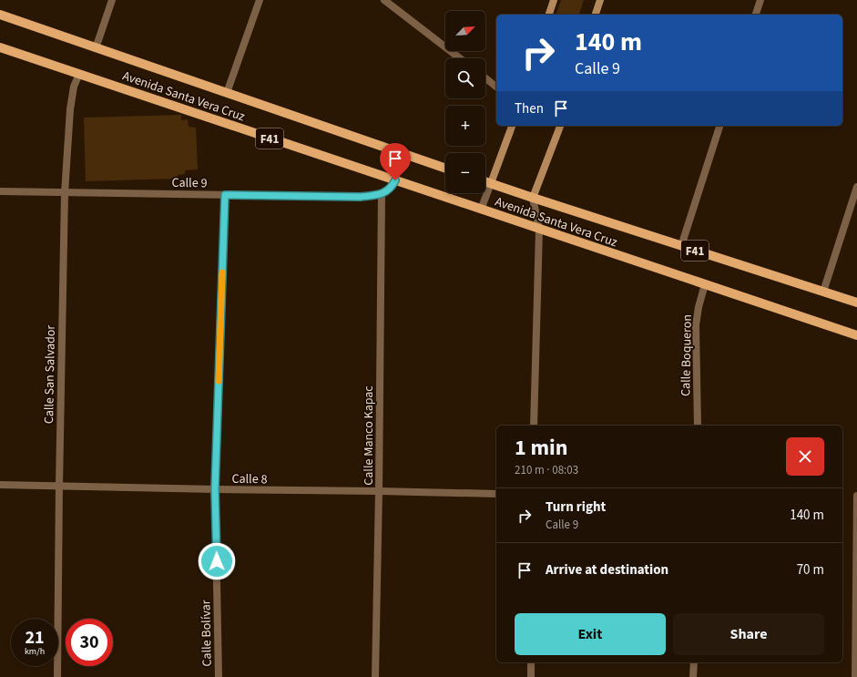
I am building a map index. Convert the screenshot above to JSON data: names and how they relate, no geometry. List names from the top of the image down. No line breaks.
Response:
{"streets":{"main road":["Avenida Santa Vera Cruz","F41"],"street":["Calle 9","Calle Boqueron","Calle San Salvador","Calle Manco Kapac","Calle 8","Calle Bolívar"]},"crossings":[["Avenida Santa Vera Cruz","Calle Boqueron"],["Avenida Santa Vera Cruz","Calle San Salvador"],["Calle 9","Calle San Salvador"],["Calle 9","Calle Manco Kapac"],["Calle 9","Calle Bolívar"],["Calle San Salvador","Calle 8"],["Calle Manco Kapac","Calle 8"],["Calle 8","Calle Bolívar"]],"north":"top right","page":{"map_buttons":["+","−"],"turn":["140 m","Calle 9"],"then":"Then","heading":["1 min","210 m · 08:03"],"list":[{"name":"Turn right","note":"Calle 9","value":"140 m"},{"name":"Arrive at destination","value":"70 m"}],"buttons":["Exit","Share"],"speed":"21 km/h","limit":"30"}}
